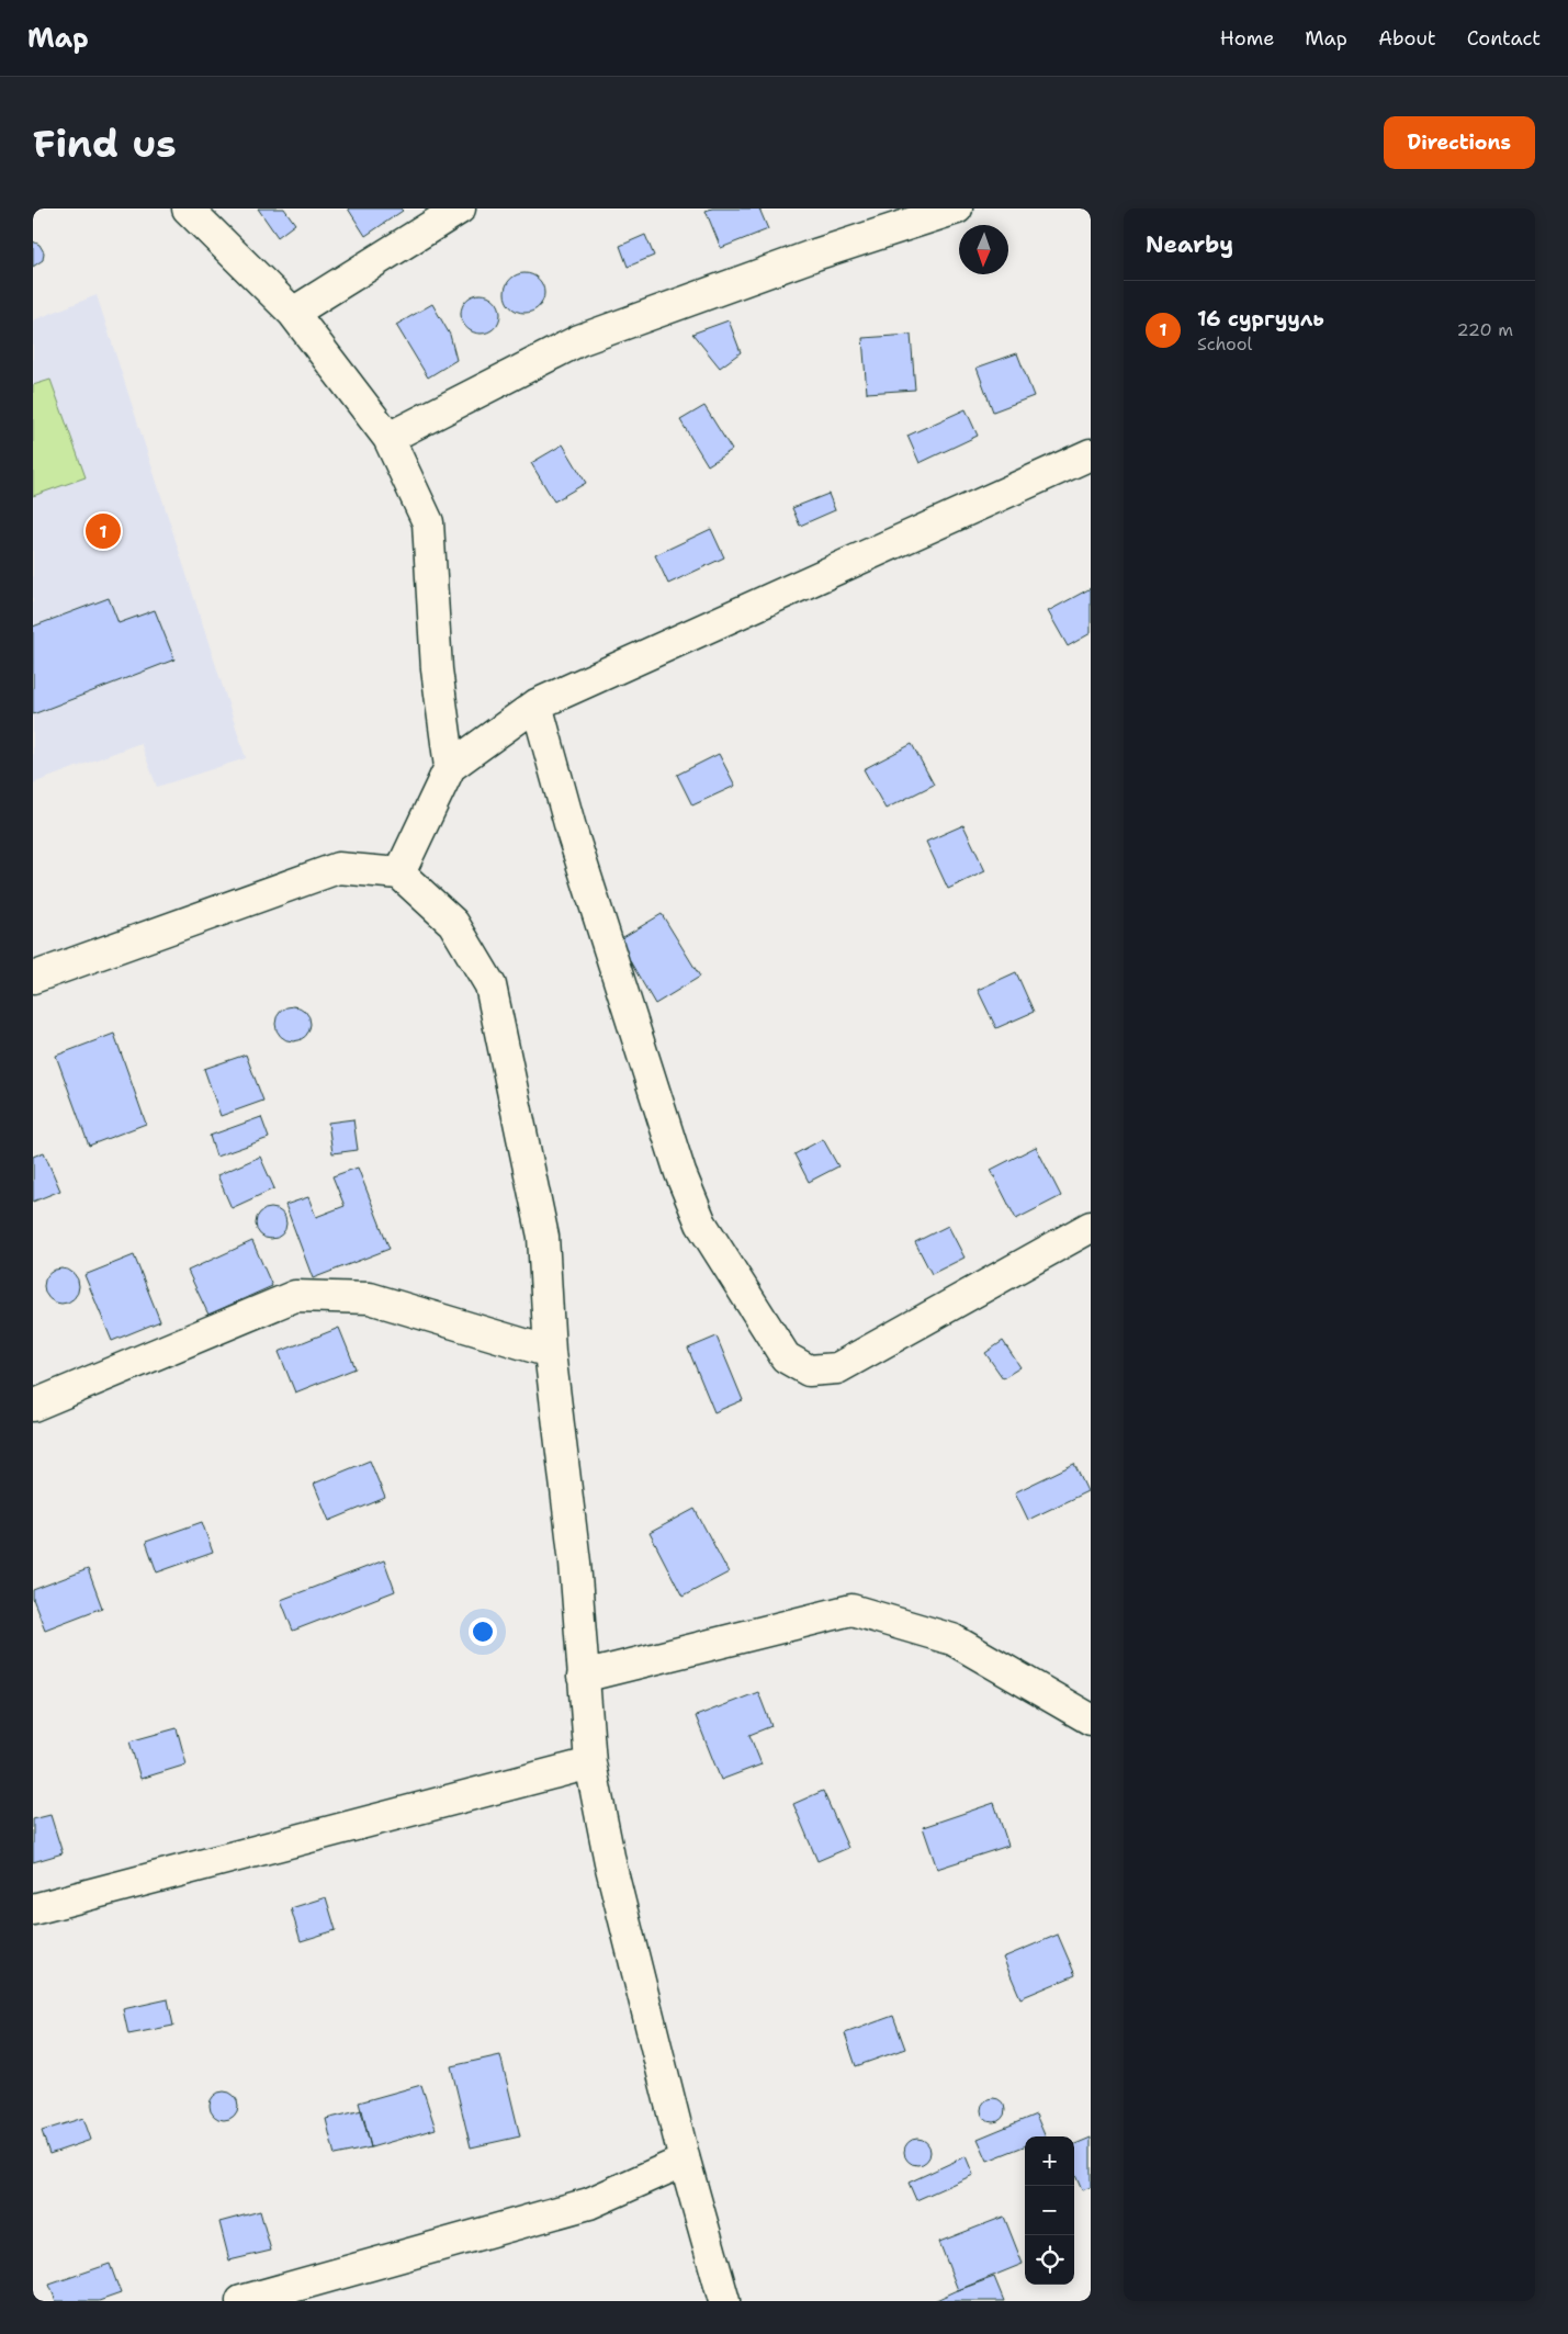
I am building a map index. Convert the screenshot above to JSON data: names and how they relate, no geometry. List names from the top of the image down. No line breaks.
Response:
{"north":"bottom","page":{"header":"Map","nav":["Home","Map","About","Contact"],"buttons":"Directions","title":"Find us","heading":"Nearby","list":[{"mark":"1","name":"16 сургууль","note":"School","value":"220 m"}],"pins":"1","map_buttons":["+","−"]}}
